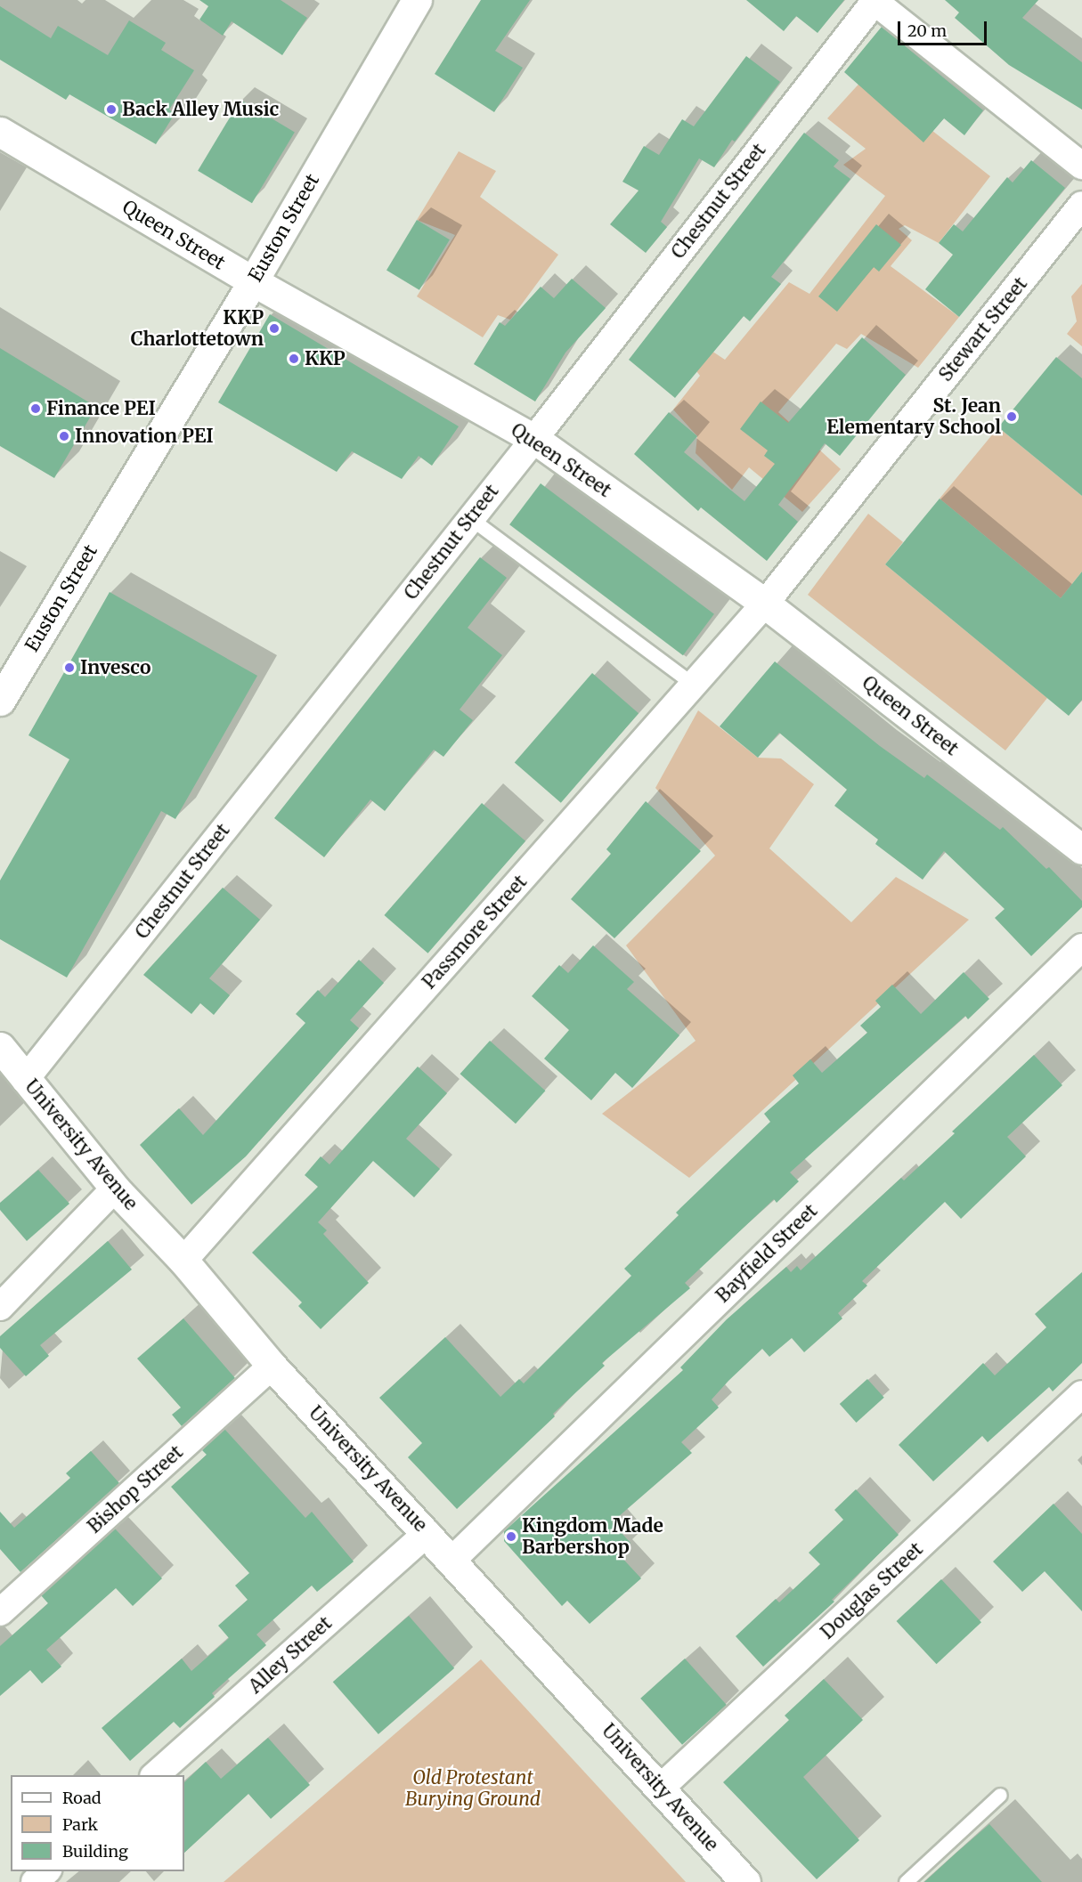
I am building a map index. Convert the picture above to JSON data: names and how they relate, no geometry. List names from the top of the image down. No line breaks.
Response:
{"streets":{"main road":["Euston Street","Queen Street","University Avenue"],"street":["Chestnut Street","Stewart Street","Passmore Street","Bayfield Street","Bishop Street","Douglas Street","Alley Street"]},"crossings":[["Chestnut Street","Queen Street"],["Chestnut Street","University Avenue"],["Euston Street","Queen Street"],["Queen Street","Stewart Street"],["Queen Street","Passmore Street"],["Stewart Street","Passmore Street"],["Passmore Street","University Avenue"],["University Avenue","Bayfield Street"],["University Avenue","Bishop Street"],["University Avenue","Douglas Street"],["University Avenue","Alley Street"]],"parks":["Old Protestant Burying Ground"],"places":["Back Alley Music","KKP Charlottetown","KKP","Finance PEI","St. Jean Elementary School","Innovation PEI","Invesco","Kingdom Made Barbershop"],"legend":["Road","Park","Building"],"scale_bar":"20 m"}
